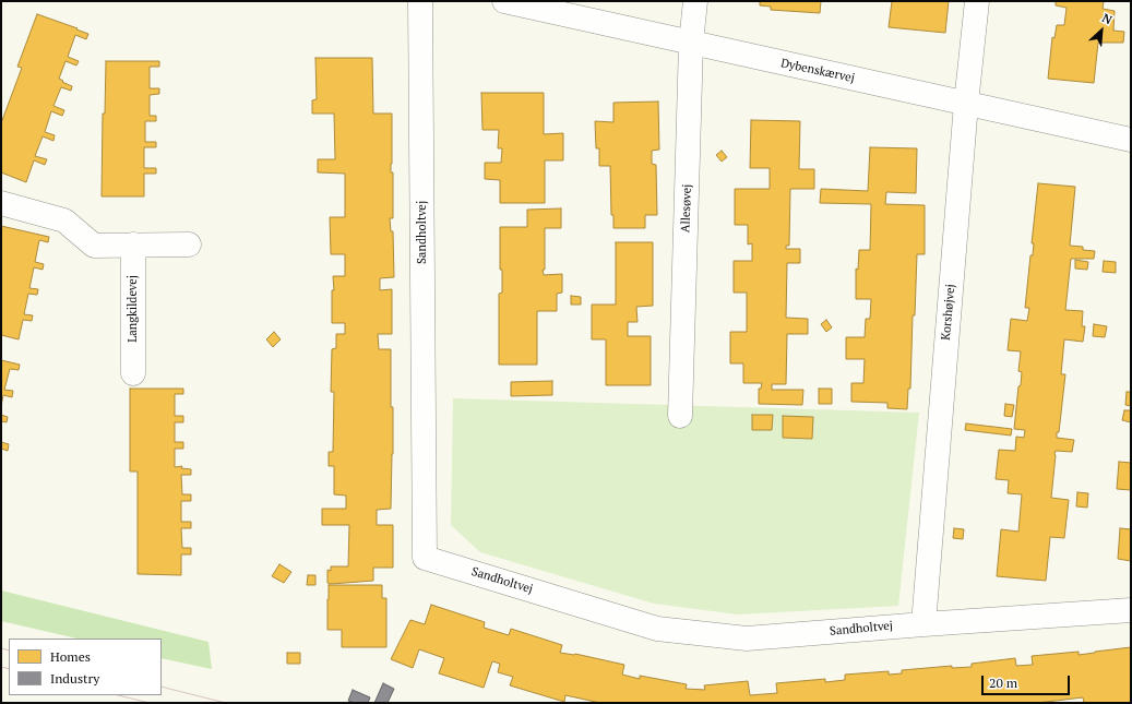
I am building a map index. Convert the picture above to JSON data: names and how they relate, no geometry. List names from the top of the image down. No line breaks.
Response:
{"streets":{"street":["Dybenskærvej","Allesøvej","Sandholtvej","Langkildevej","Korshøjvej"]},"crossings":[["Dybenskærvej","Allesøvej"],["Dybenskærvej","Korshøjvej"],["Sandholtvej","Korshøjvej"]],"legend":["Homes","Industry"],"scale_bar":"20 m","north":"top right"}
